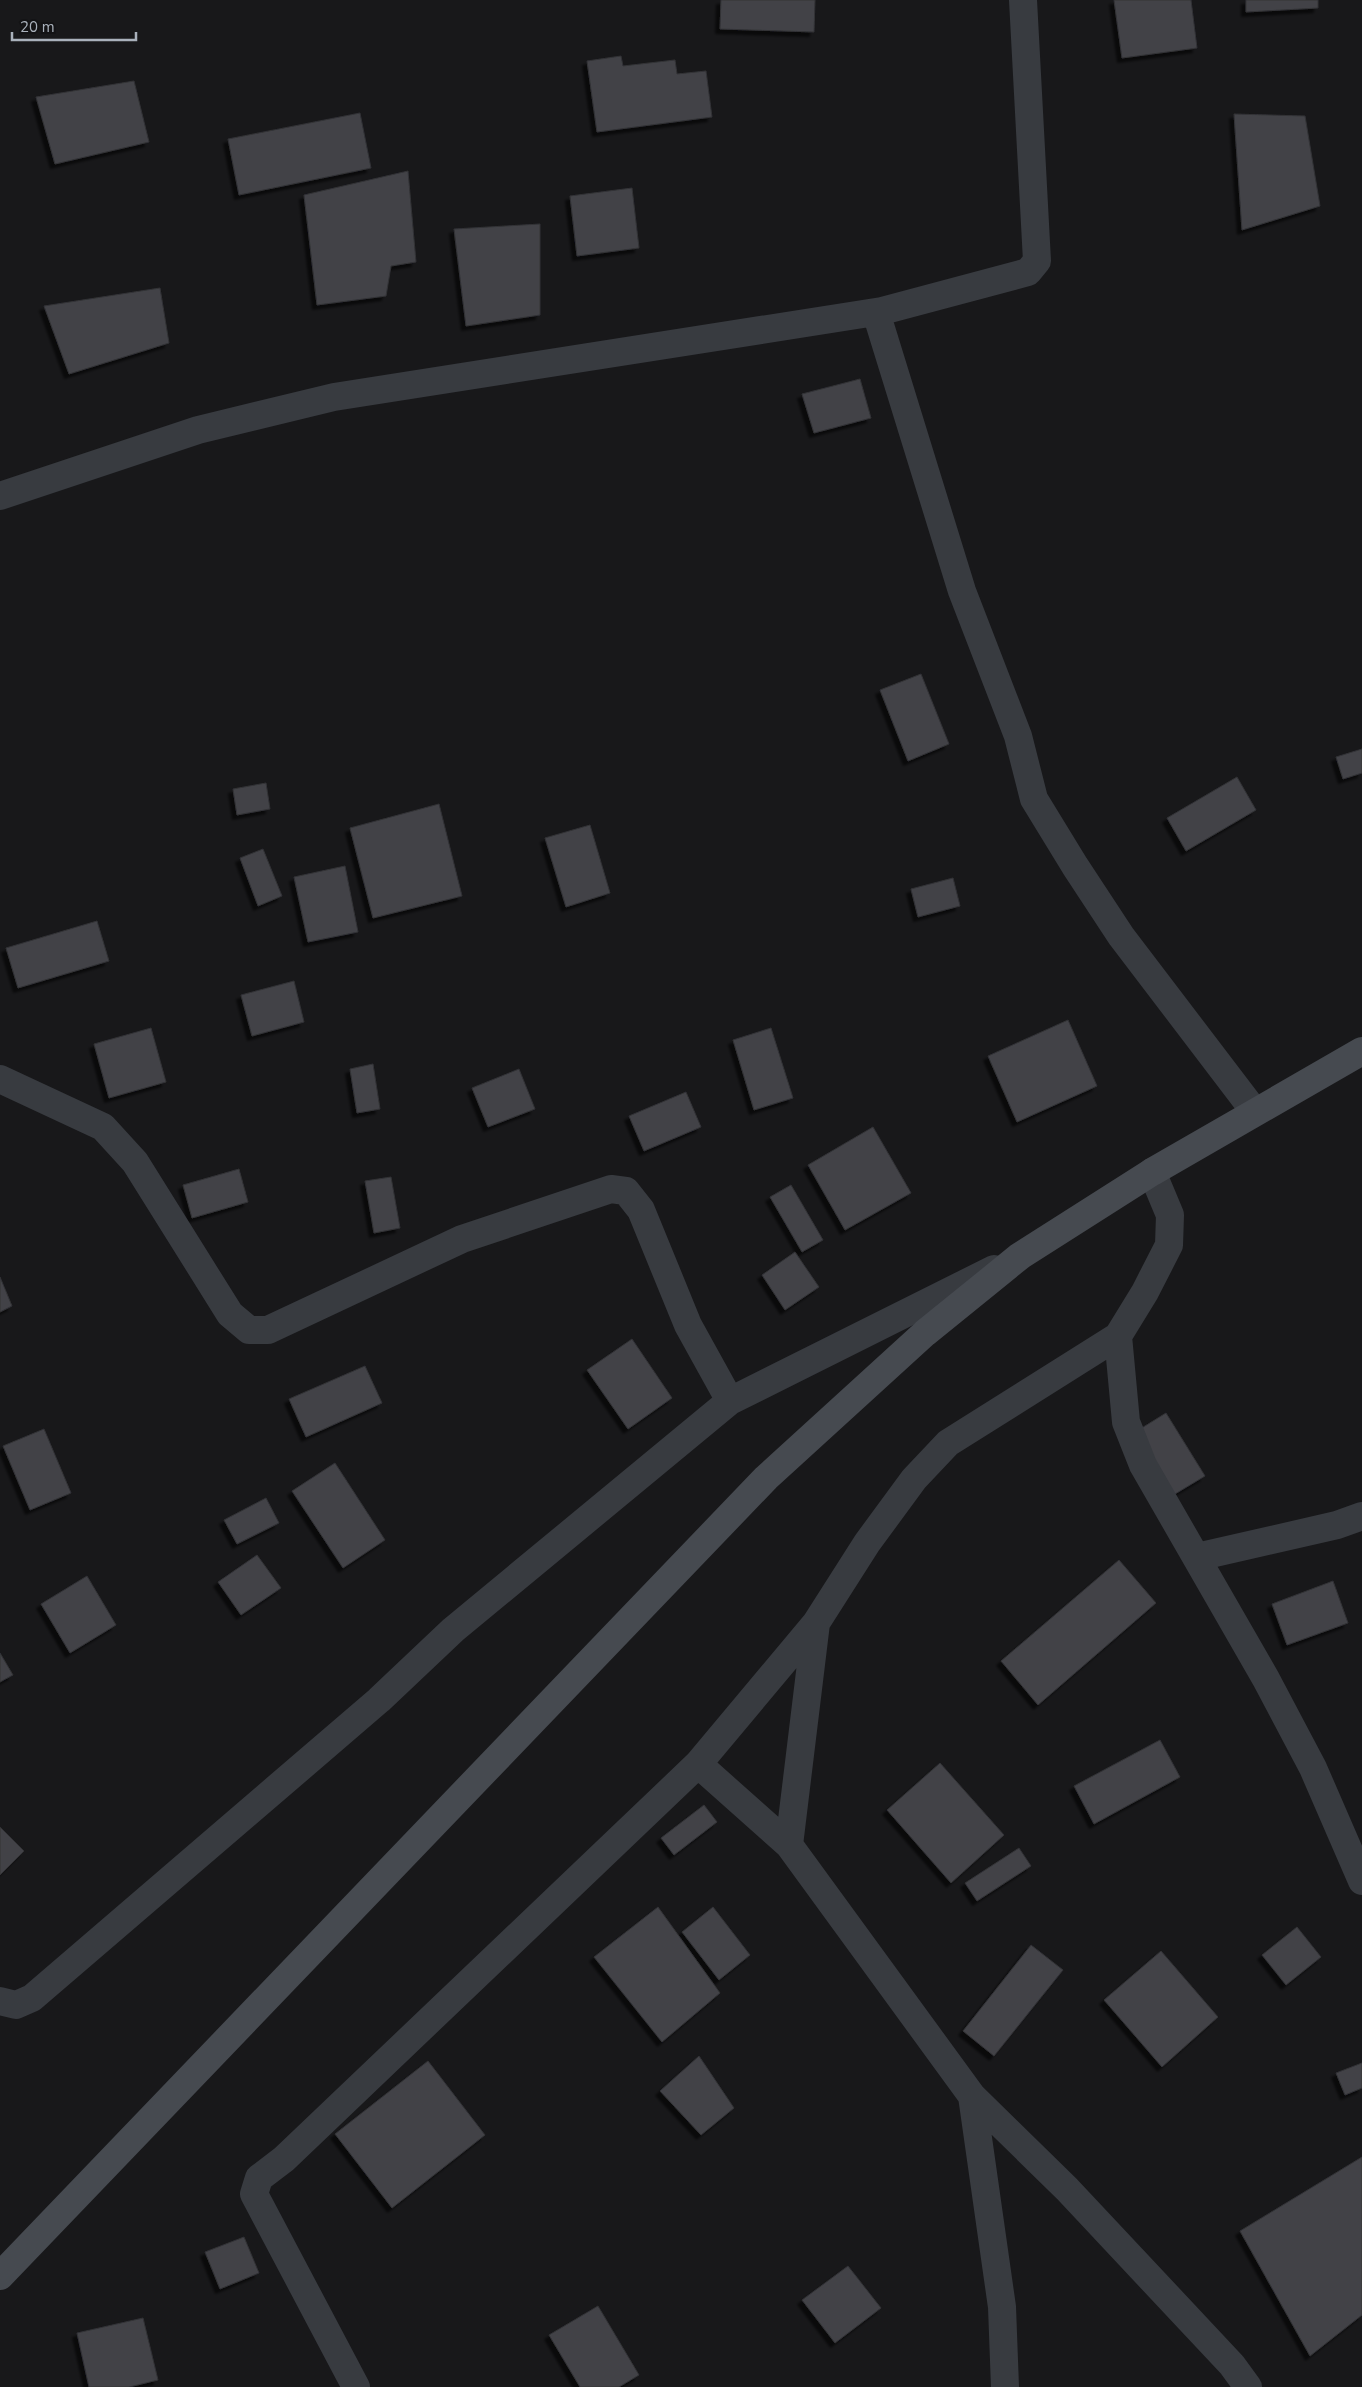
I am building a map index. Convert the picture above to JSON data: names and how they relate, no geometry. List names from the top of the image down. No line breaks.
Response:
{"scale_bar":"20 m"}
